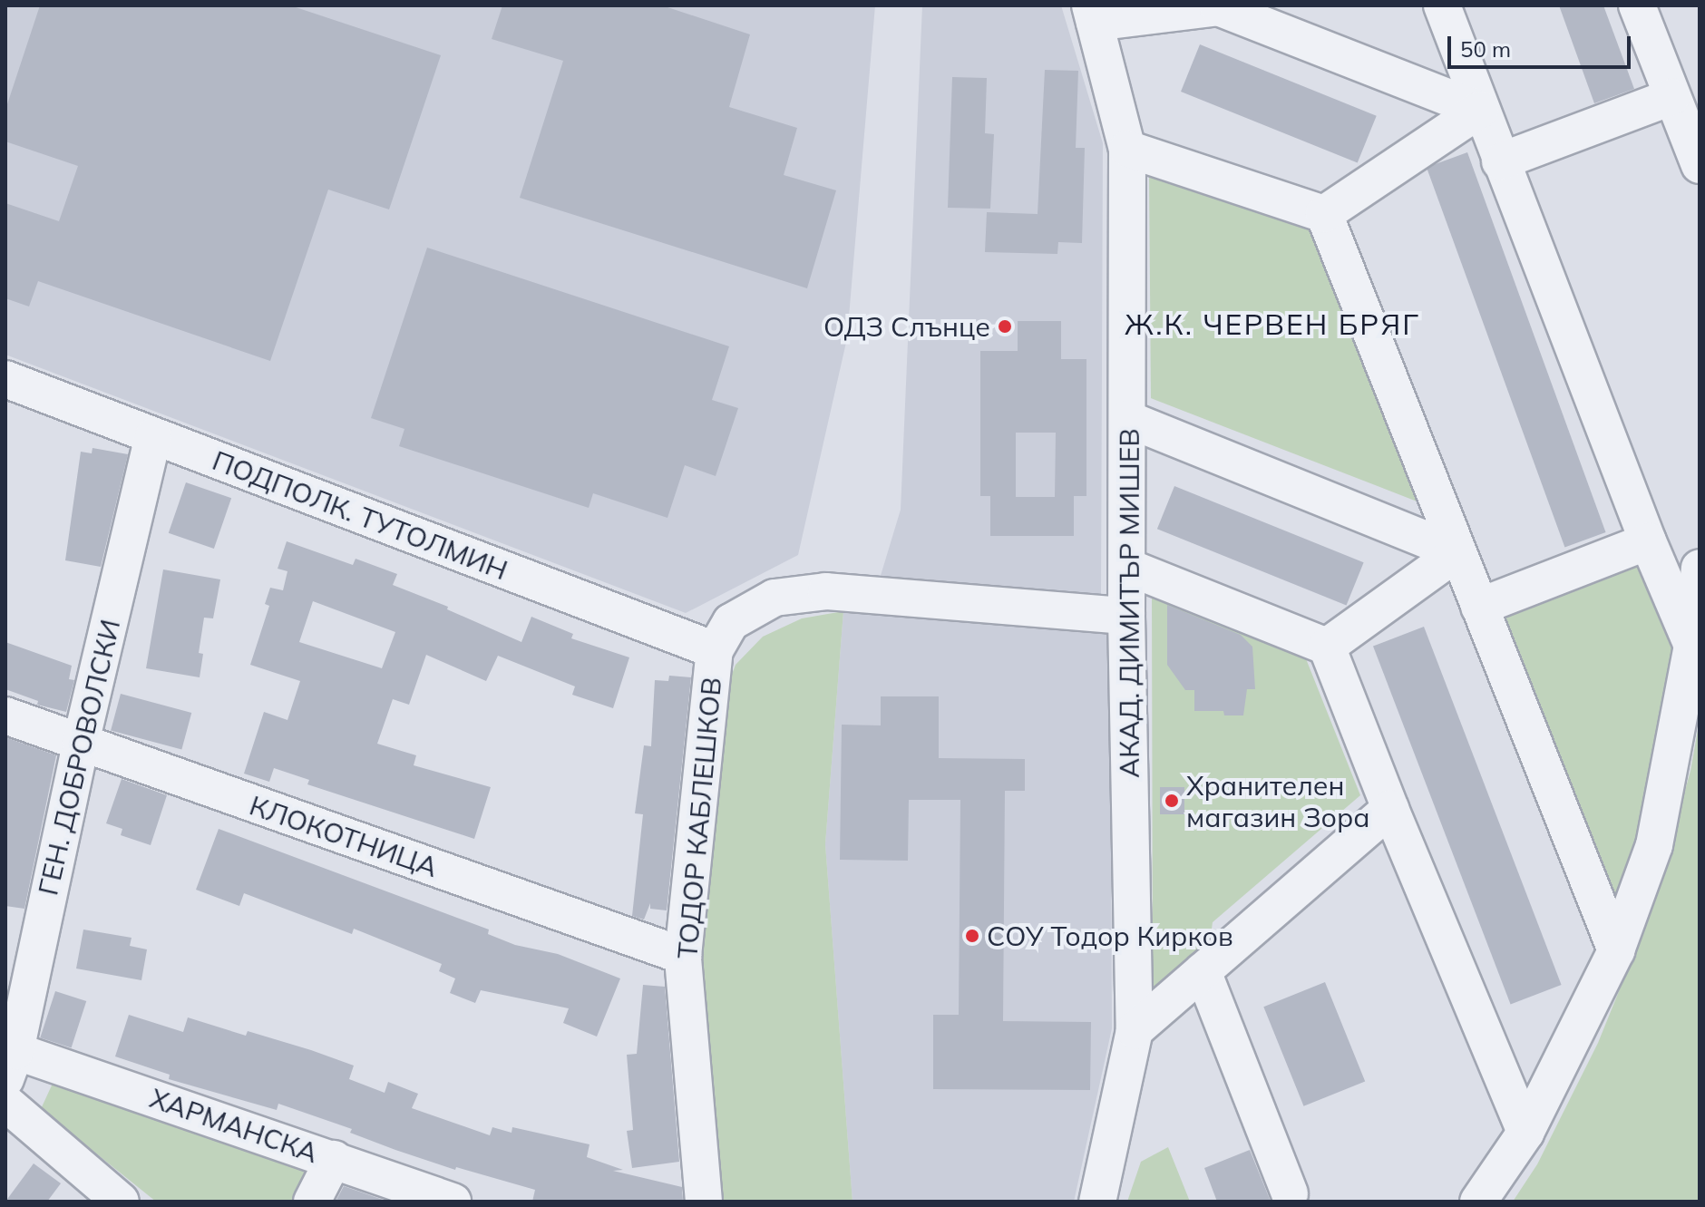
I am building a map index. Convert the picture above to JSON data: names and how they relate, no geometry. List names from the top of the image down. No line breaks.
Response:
{"streets":{"street":["ПОДПОЛК. ТУТОЛМИН","АКАД. ДИМИТЪР МИШЕВ","ГЕН. ДОБРОВОЛСКИ","ТОДОР КАБЛЕШКОВ","КЛОКОТНИЦА","ХАРМАНСКА"]},"crossings":[["ПОДПОЛК. ТУТОЛМИН","ГЕН. ДОБРОВОЛСКИ"],["ПОДПОЛК. ТУТОЛМИН","ТОДОР КАБЛЕШКОВ"],["ГЕН. ДОБРОВОЛСКИ","КЛОКОТНИЦА"],["ГЕН. ДОБРОВОЛСКИ","ХАРМАНСКА"],["ТОДОР КАБЛЕШКОВ","КЛОКОТНИЦА"]],"districts":["Ж.К. ЧЕРВЕН БРЯГ"],"places":["ОДЗ Слънце","Хранителен магазин Зора","СОУ Тодор Кирков"],"scale_bar":"50 m"}
